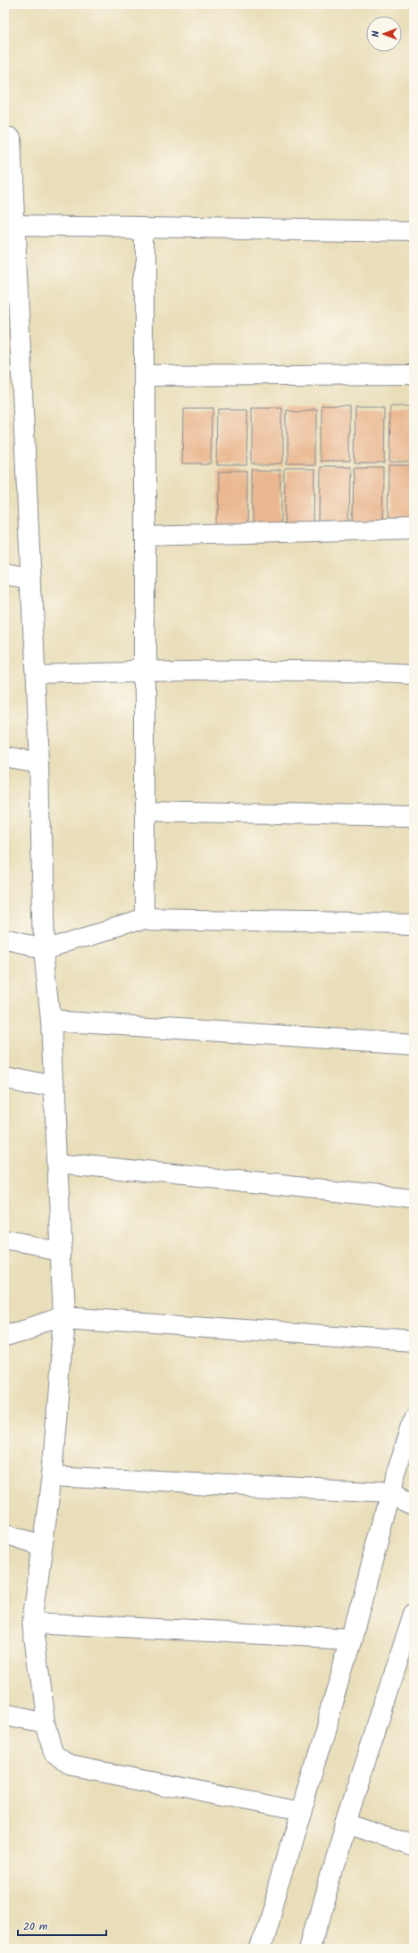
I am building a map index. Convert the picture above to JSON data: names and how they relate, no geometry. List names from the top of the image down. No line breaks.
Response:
{"scale_bar":"20 m","north":"left"}
